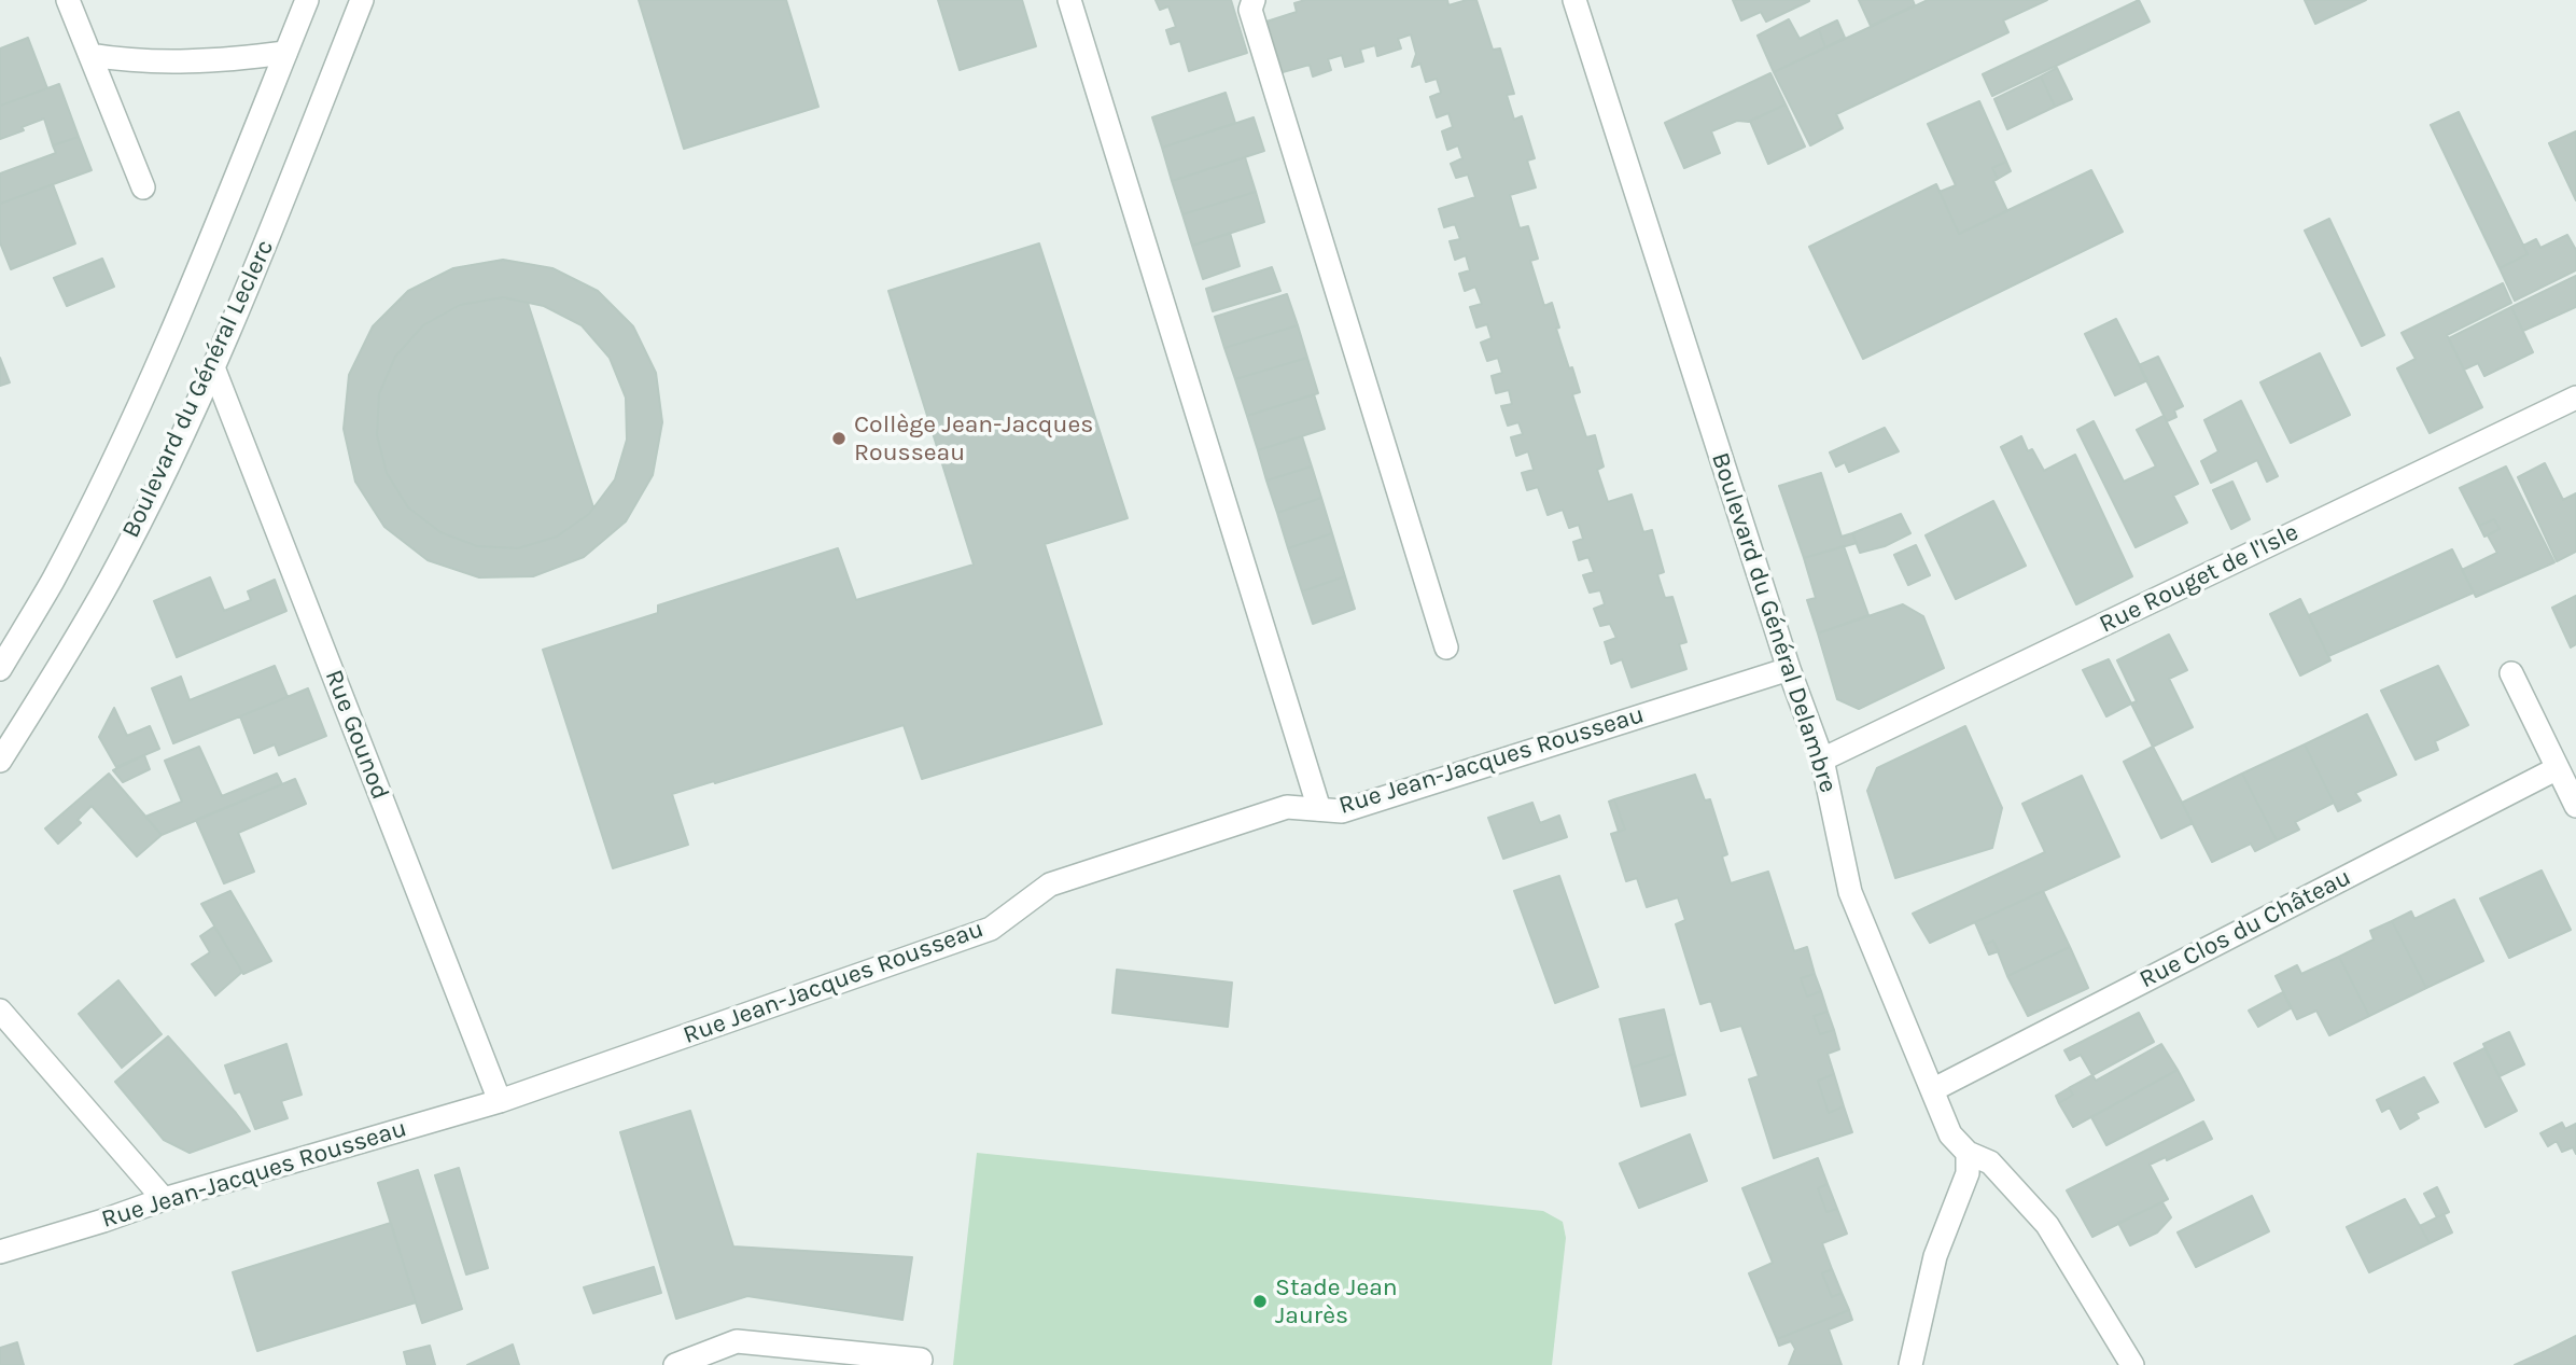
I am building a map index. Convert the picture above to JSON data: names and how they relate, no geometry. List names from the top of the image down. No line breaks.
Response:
{"streets":{"street":["Boulevard du Général Leclerc","Rue Rouget de l'Isle","Boulevard du Général Delambre","Rue Gounod","Rue Jean-Jacques Rousseau","Rue Clos du Château"]},"crossings":[["Boulevard du Général Leclerc","Rue Gounod"],["Rue Rouget de l'Isle","Boulevard du Général Delambre"],["Boulevard du Général Delambre","Rue Jean-Jacques Rousseau"],["Boulevard du Général Delambre","Rue Clos du Château"],["Rue Gounod","Rue Jean-Jacques Rousseau"]],"places":["Collège Jean-Jacques Rousseau","Stade Jean Jaurès"]}
